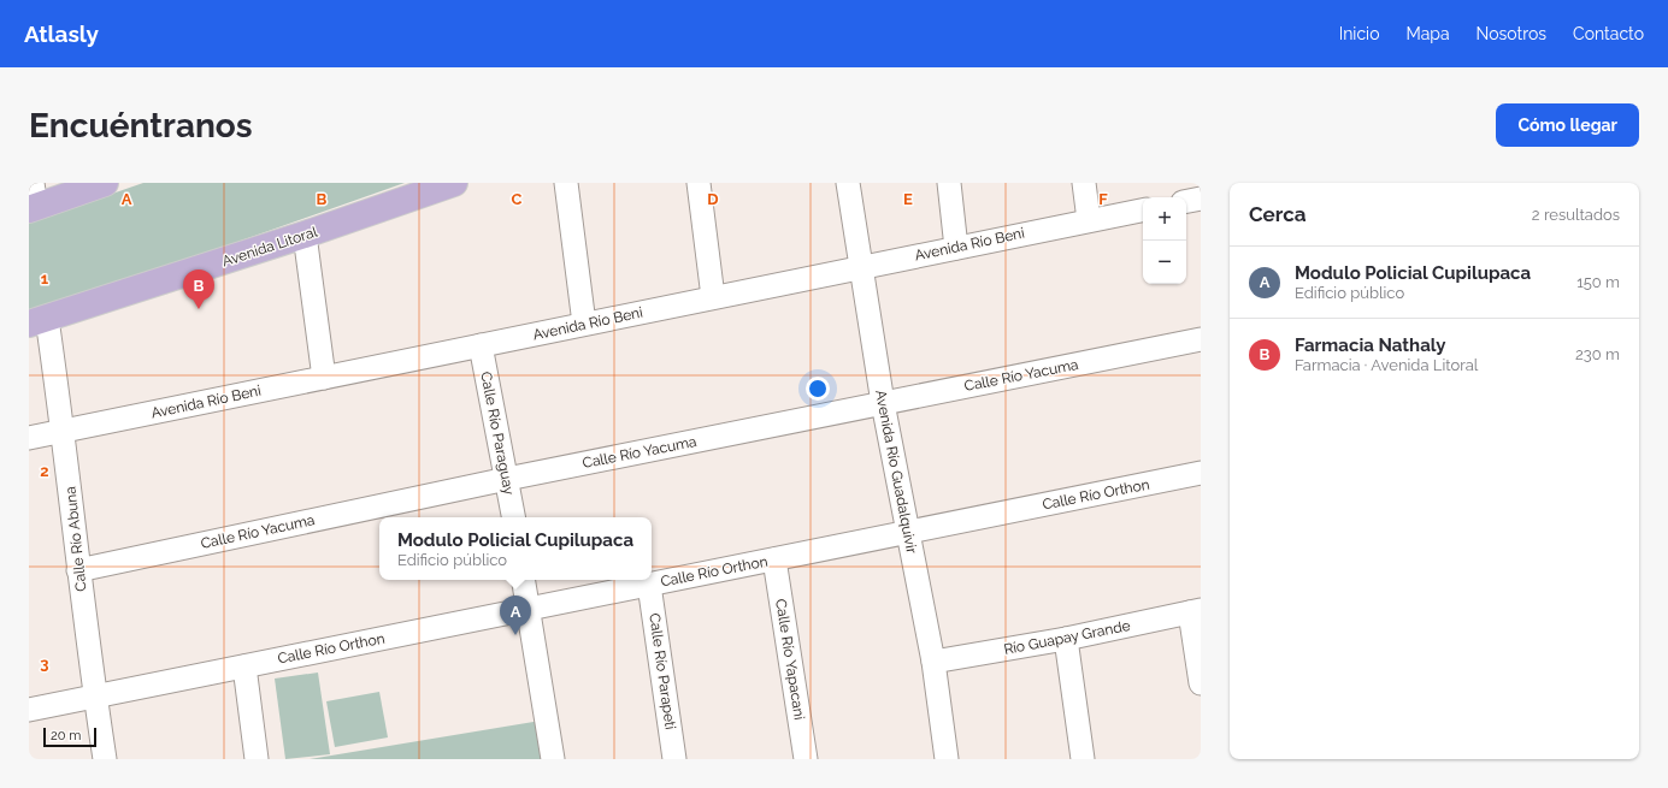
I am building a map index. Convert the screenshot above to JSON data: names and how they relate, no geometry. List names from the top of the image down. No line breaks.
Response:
{"streets":{"main road":["Avenida Litoral"],"street":["Avenida Río Beni","Calle Río Yacuma","Calle Río Paraguay","Avenida Río Guadalquivir","Calle Río Orthon","Calle Río Abuna","Río Guapay Grande","Calle Río Yapacani","Calle Río Parapeti"]},"crossings":[["Avenida Río Beni","Calle Río Paraguay"],["Avenida Río Beni","Avenida Río Guadalquivir"],["Avenida Río Beni","Calle Río Abuna"],["Avenida Litoral","Calle Río Abuna"],["Calle Río Yacuma","Calle Río Paraguay"],["Calle Río Yacuma","Avenida Río Guadalquivir"],["Calle Río Yacuma","Calle Río Abuna"],["Avenida Río Guadalquivir","Calle Río Orthon"],["Avenida Río Guadalquivir","Río Guapay Grande"],["Calle Río Orthon","Calle Río Abuna"],["Calle Río Orthon","Calle Río Yapacani"],["Calle Río Orthon","Calle Río Parapeti"]],"scale_bar":"20 m","page":{"header":"Atlasly","nav":["Inicio","Mapa","Nosotros","Contacto"],"buttons":"Cómo llegar","title":"Encuéntranos","heading":["Cerca","2 resultados"],"map_buttons":["+","−"],"list":[{"mark":"A","name":"Modulo Policial Cupilupaca","note":"Edificio público","value":"150 m"},{"mark":"B","name":"Farmacia Nathaly","note":"Farmacia · Avenida Litoral","value":"230 m"}],"pins":["B","A"],"popup":["Modulo Policial Cupilupaca","Edificio público"],"scale":"20 m"},"grid":{"columns":["A","B","C","D","E","F"],"rows":["1","2","3"]}}
